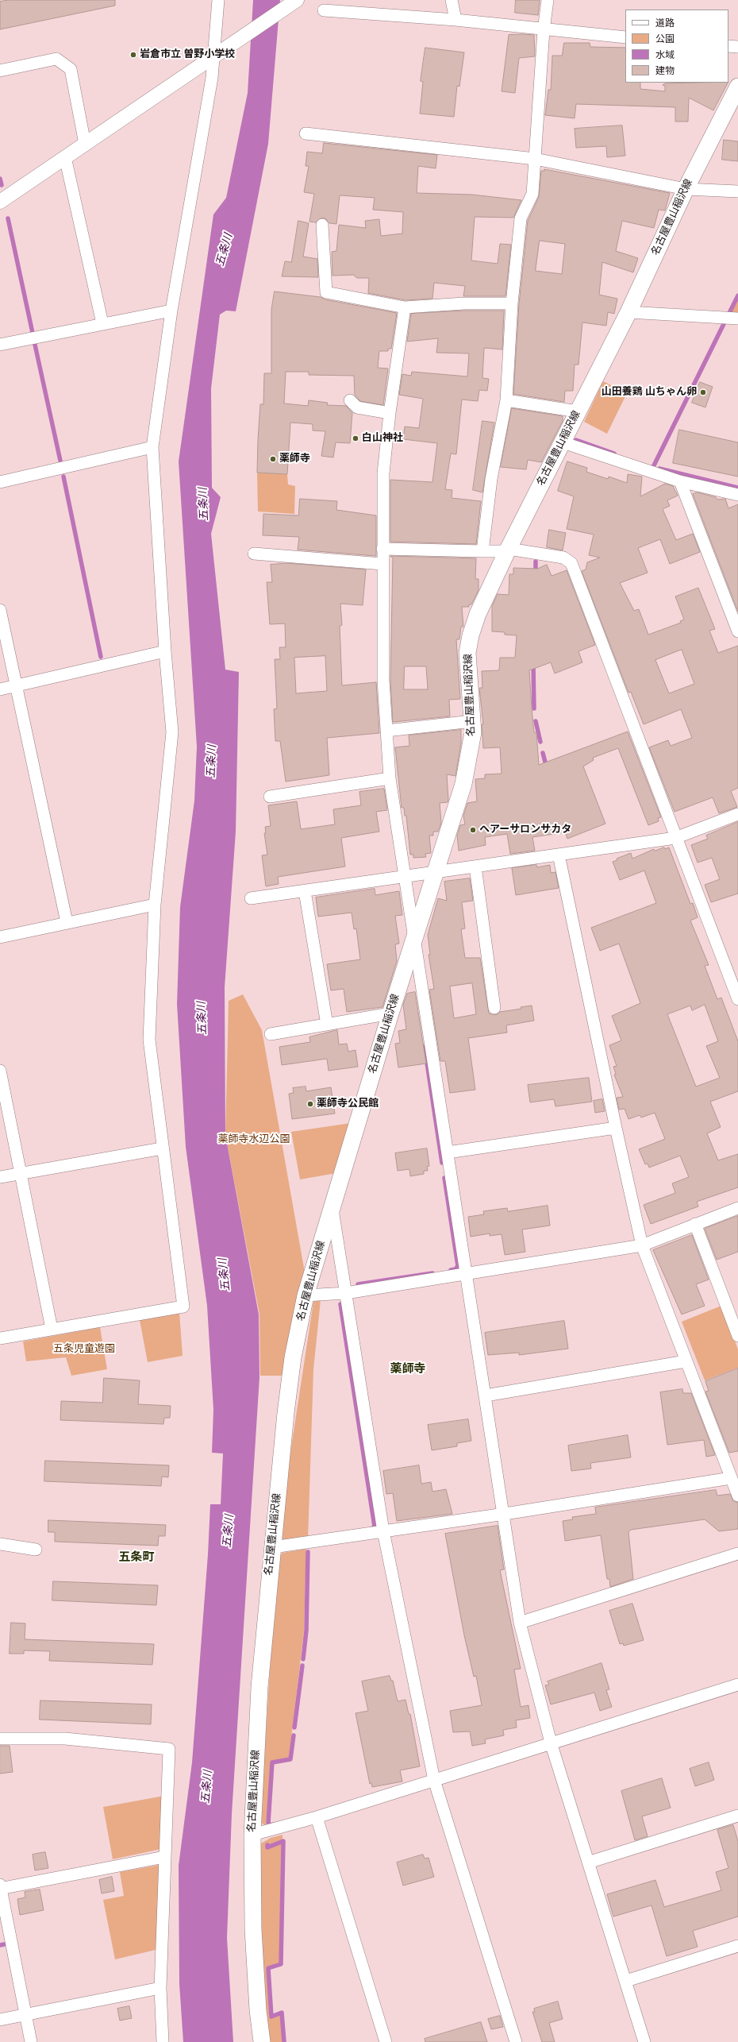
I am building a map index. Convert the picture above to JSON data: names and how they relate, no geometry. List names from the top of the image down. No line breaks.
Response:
{"streets":{"main road":["名古屋豊山稲沢線"]},"districts":["薬師寺","五条町"],"water":["五条川"],"parks":["薬師寺水辺公園","五条児童遊園"],"places":["岩倉市立 曽野小学校","山田養鶏 山ちゃん卵","白山神社","薬師寺","ヘアーサロンサカタ","薬師寺公民館"],"legend":["道路","公園","水域","建物"]}
